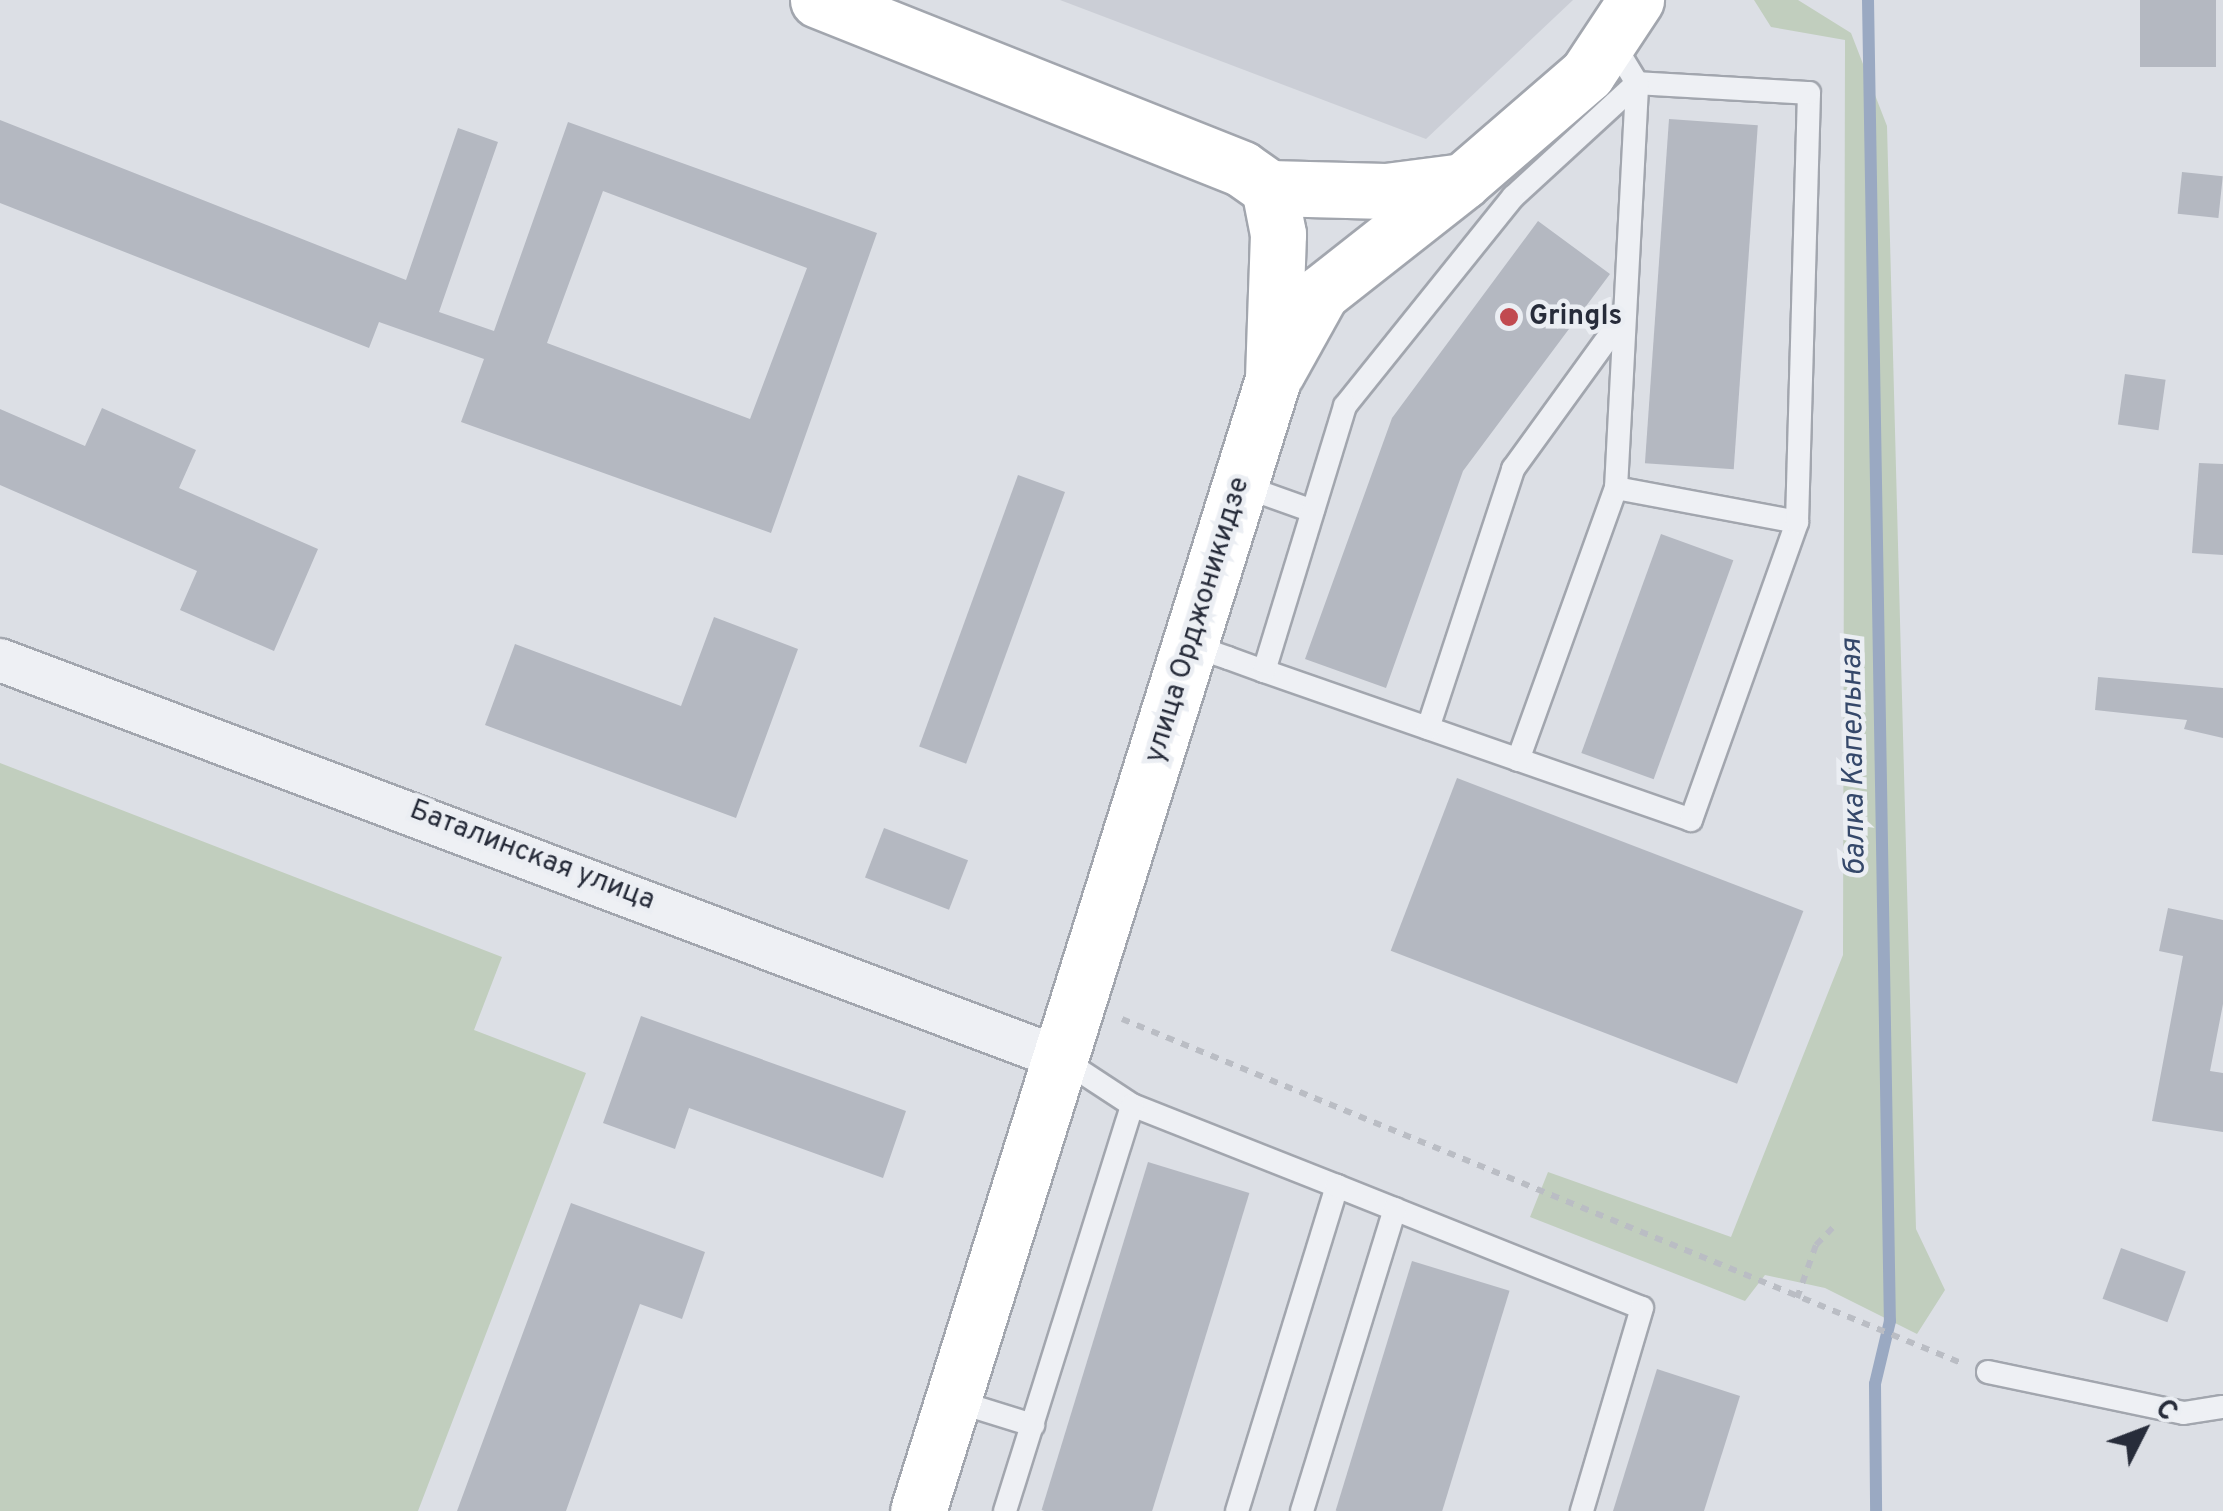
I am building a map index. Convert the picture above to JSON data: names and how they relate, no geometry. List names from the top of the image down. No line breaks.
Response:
{"streets":{"main road":["улица Орджоникидзе"],"street":["Баталинская улица"]},"crossings":[["улица Орджоникидзе","Баталинская улица"]],"water":["балка Капельная"],"places":["Gringls"],"north":"top right"}
